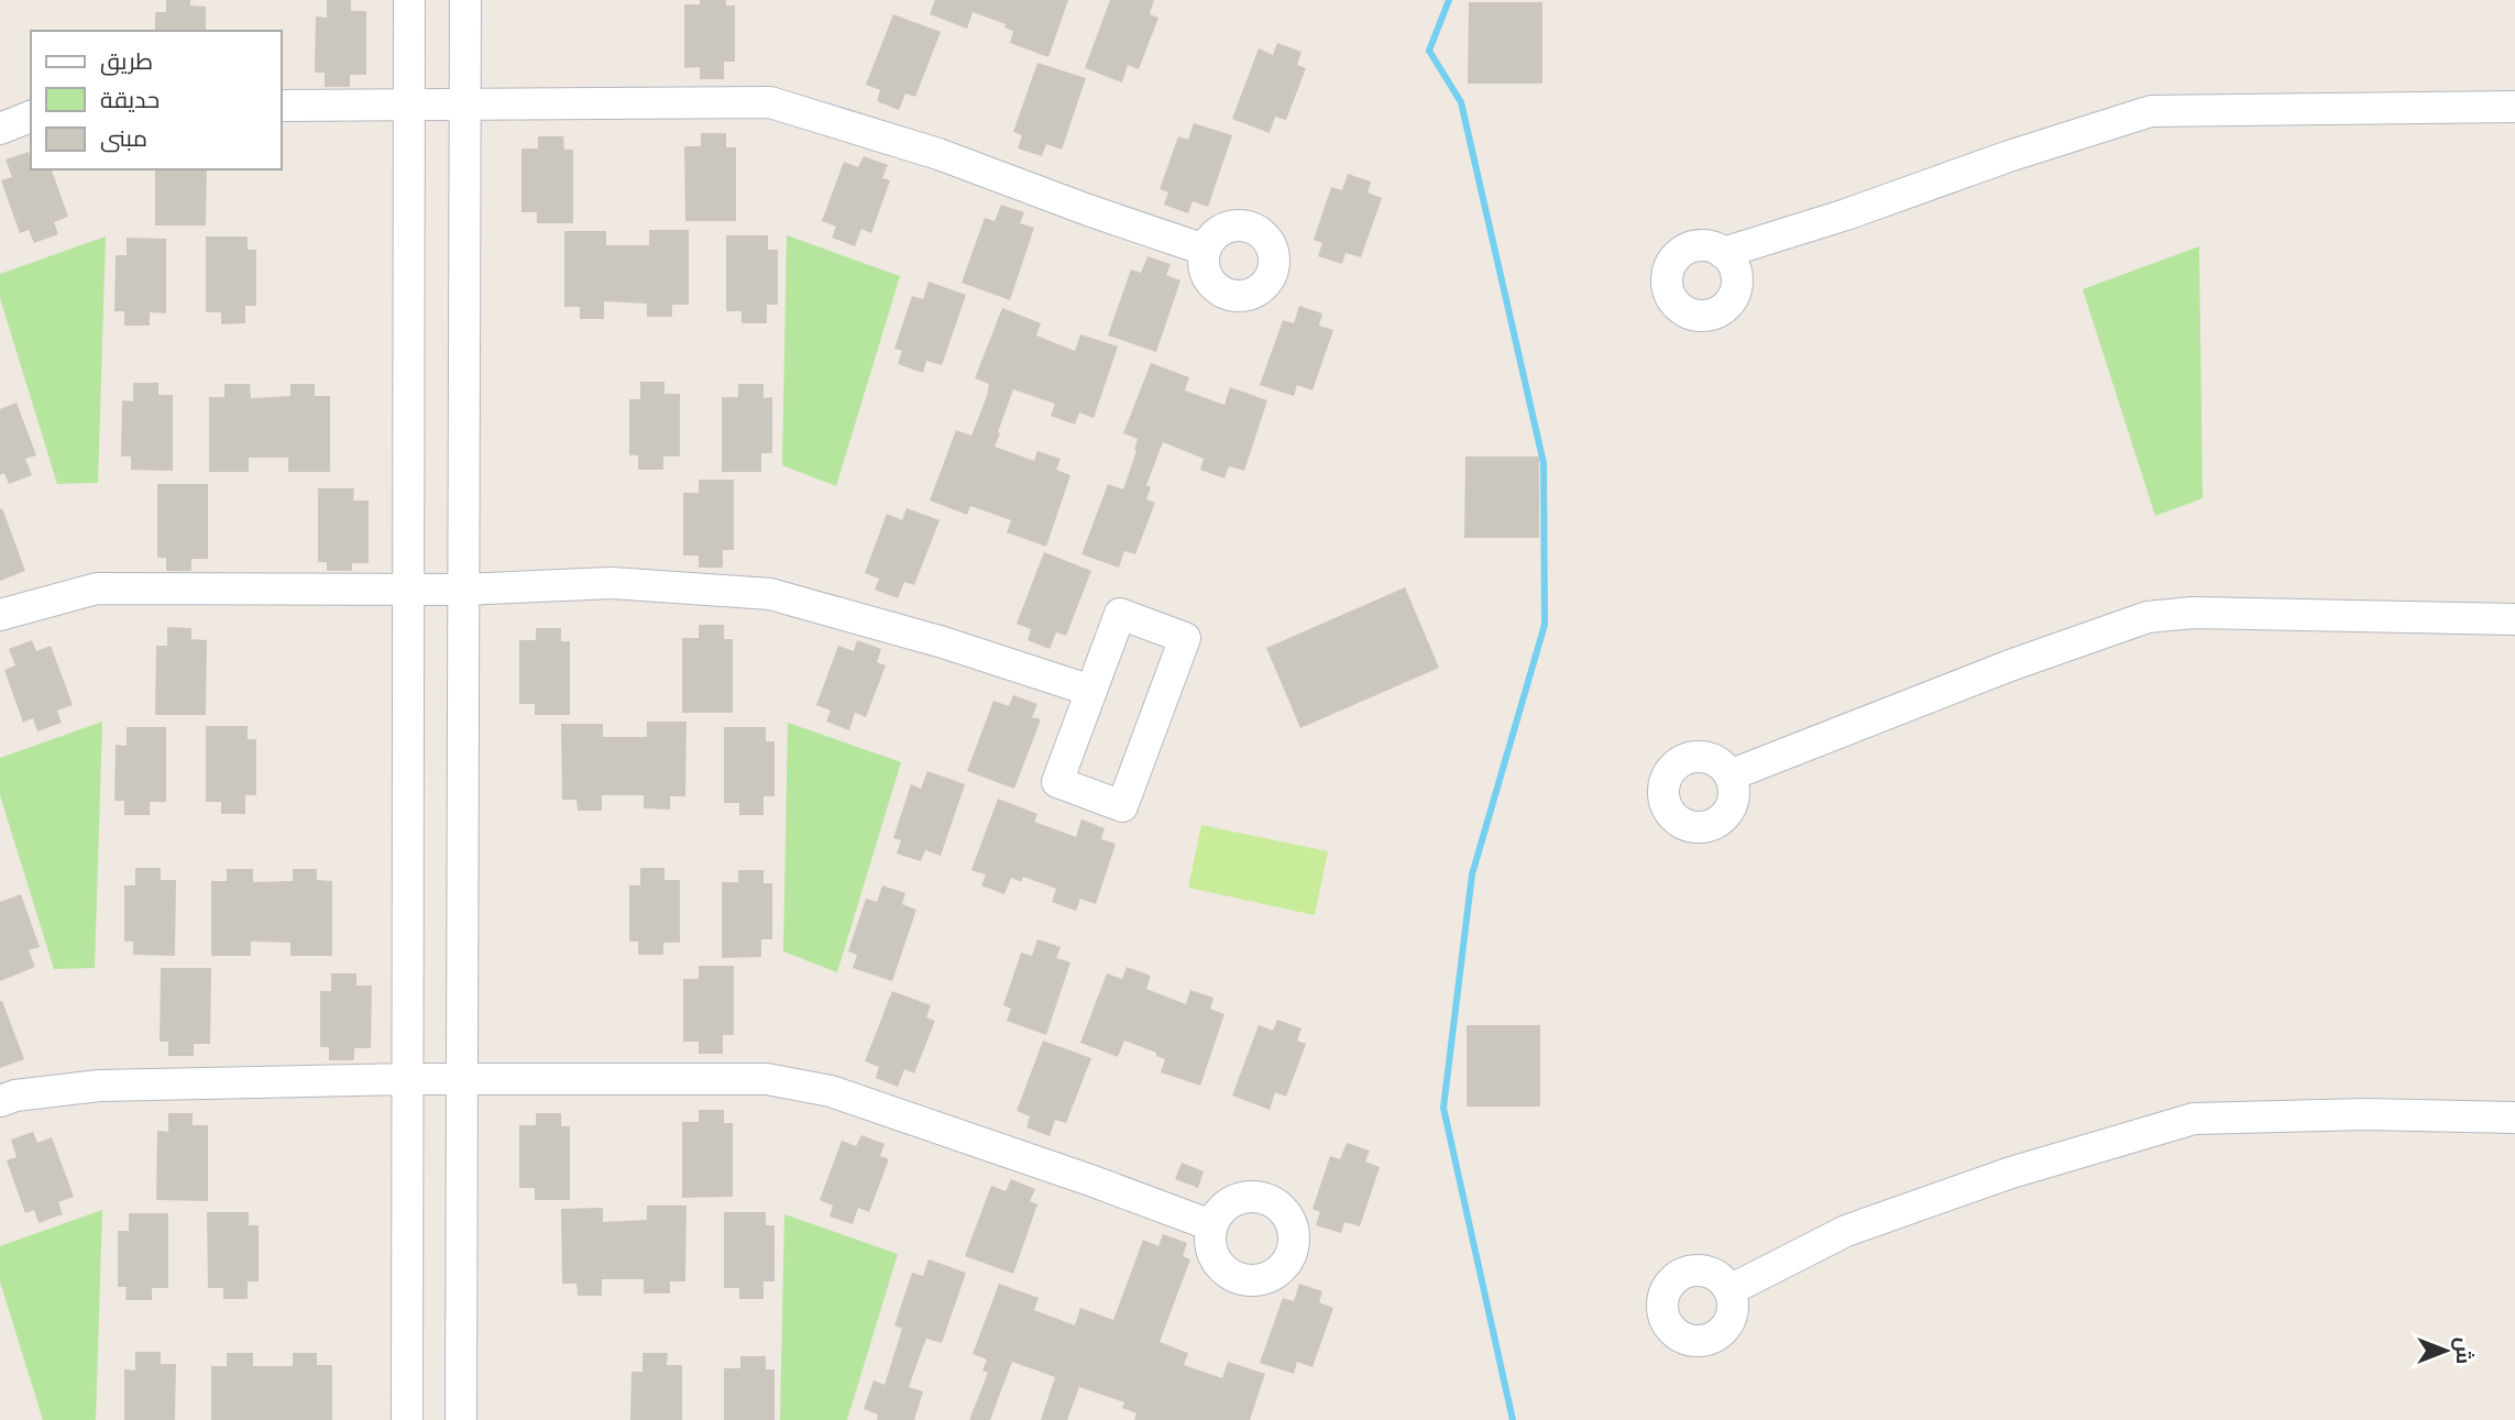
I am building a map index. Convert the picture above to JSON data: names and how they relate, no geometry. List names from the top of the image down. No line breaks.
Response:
{"legend":["طريق","حديقة","مبنى"],"north":"right"}
